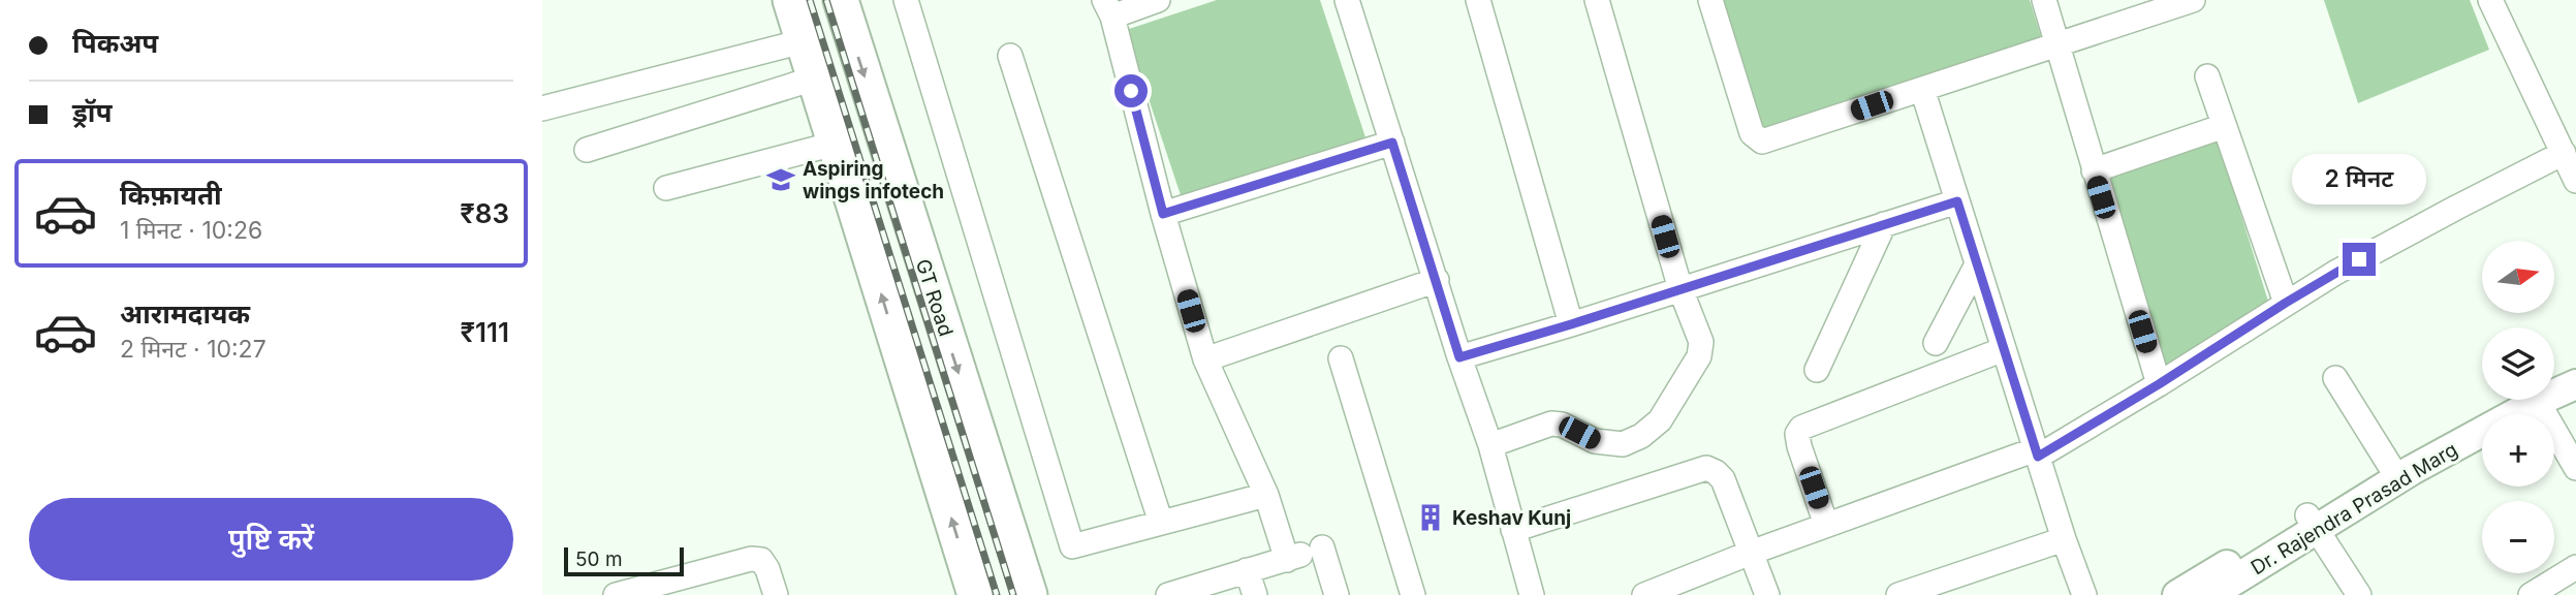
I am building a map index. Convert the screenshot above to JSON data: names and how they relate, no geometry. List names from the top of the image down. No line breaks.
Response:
{"streets":{"highway":["GT Road"],"main road":["Dr. Rajendra Prasad Marg"]},"places":{"school or university":["Aspiring wings infotech"],"building":["Keshav Kunj"]},"scale_bar":"50 m","north":"right","page":{"banner":["पिकअप","ड्रॉप"],"bubble":"2 मिनट","list":[{"name":"किफ़ायती","note":"1 मिनट · 10:26","value":"₹83"},{"name":"आरामदायक","note":"2 मिनट · 10:27","value":"₹111"}],"map_buttons":["+","−"],"buttons":"पुष्टि करें","scale":"50 m"}}
